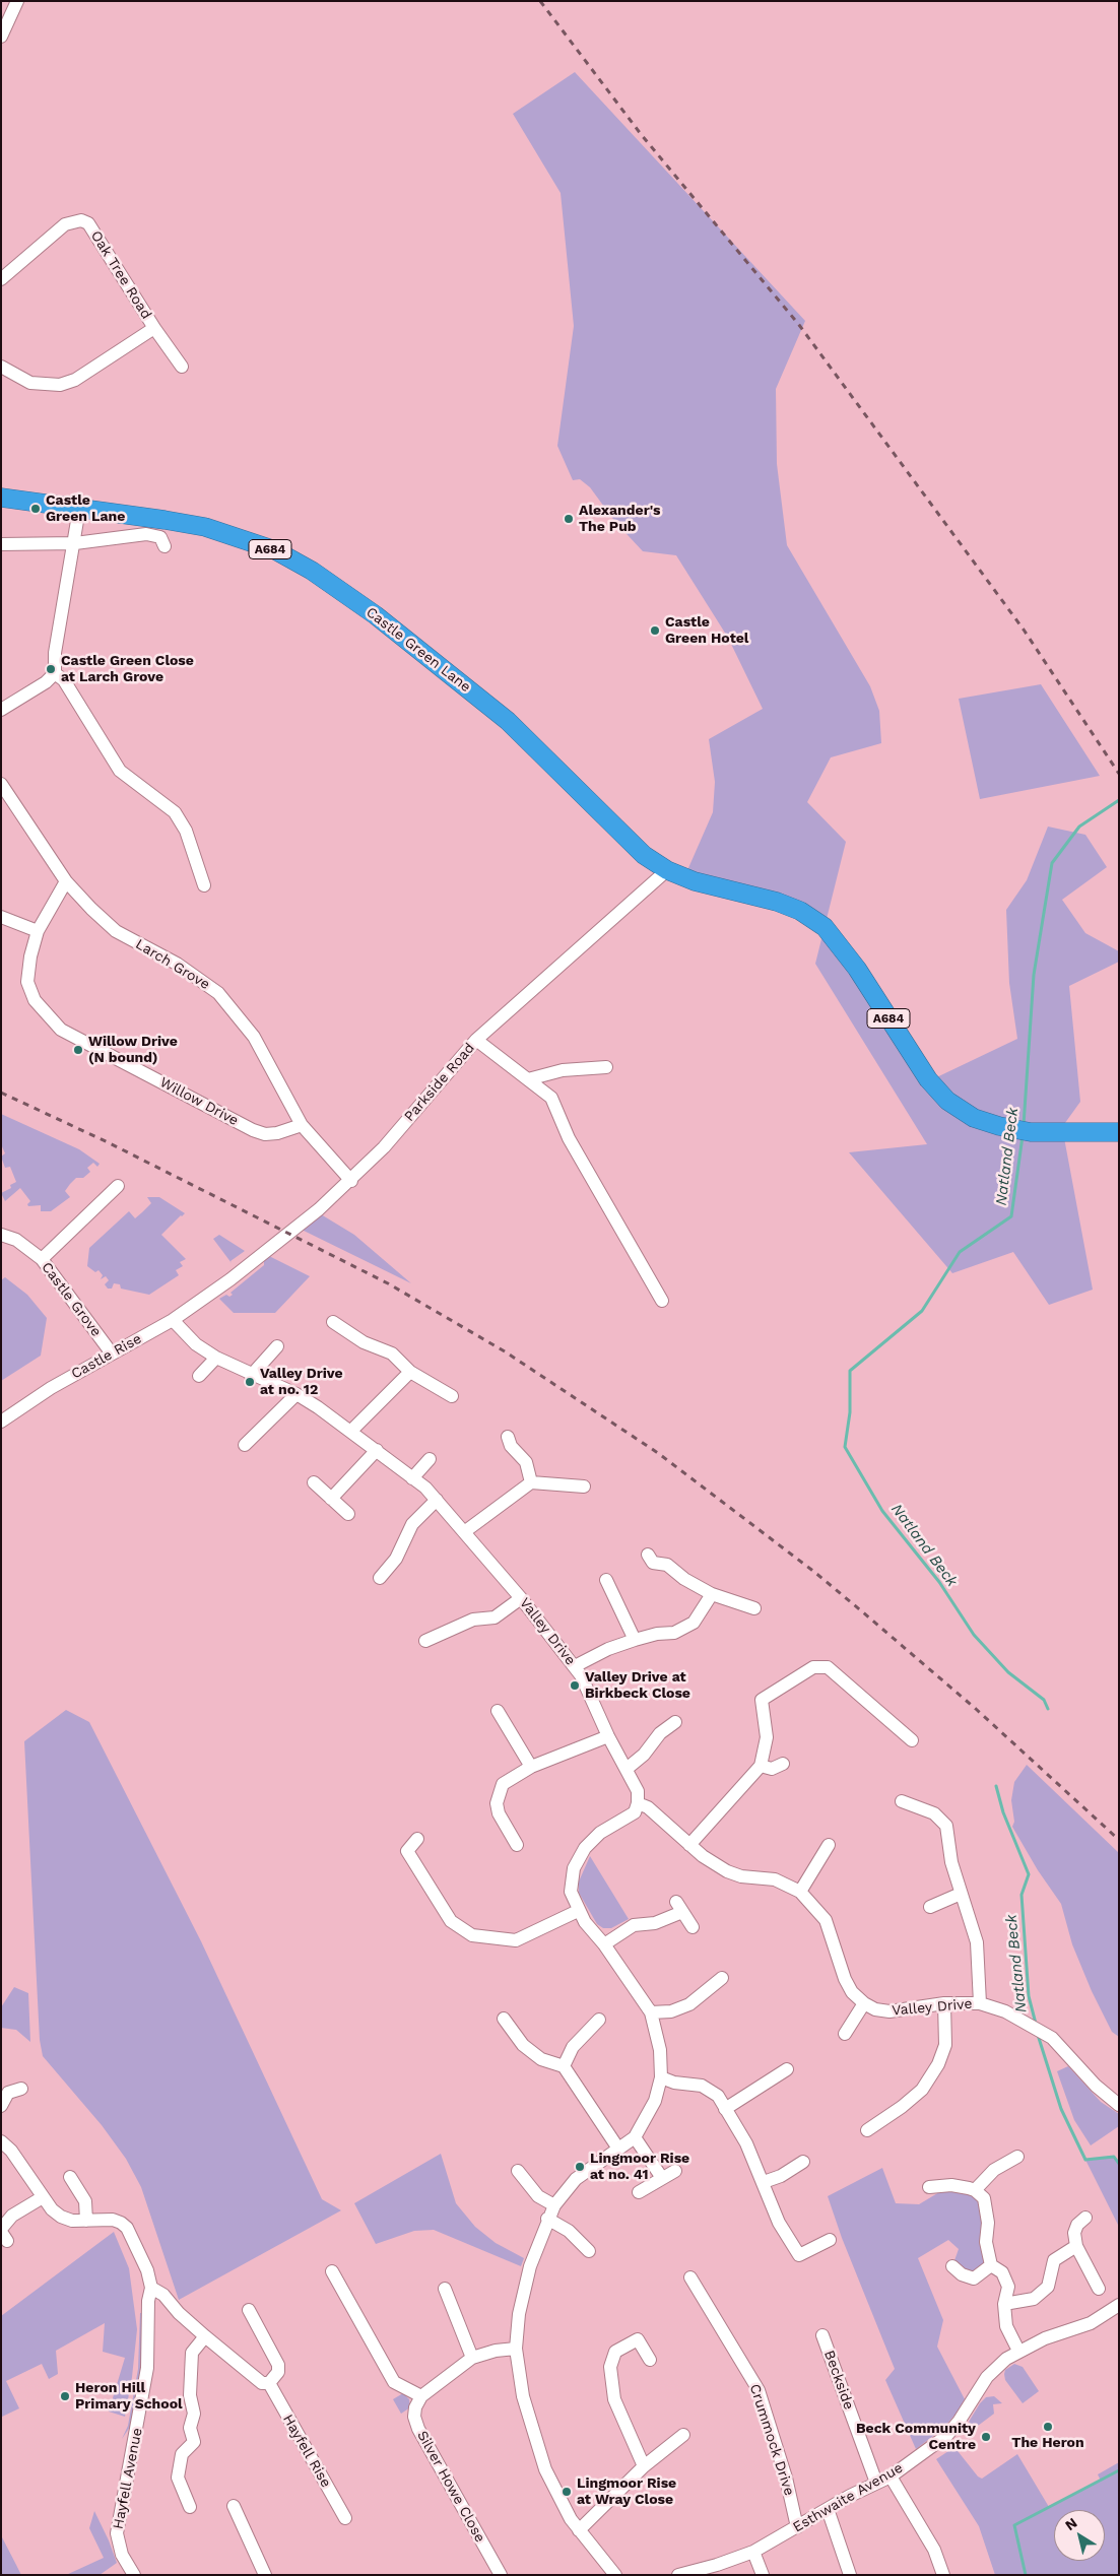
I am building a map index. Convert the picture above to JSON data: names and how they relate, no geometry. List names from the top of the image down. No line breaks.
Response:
{"streets":{"highway":["A684","Castle Green Lane"],"street":["Oak Tree Road","Larch Grove","Parkside Road","Willow Drive","Castle Grove","Castle Rise","Valley Drive","Beckside","Crummock Drive","Hayfell Rise","Hayfell Avenue","Silver Howe Close","Esthwaite Avenue"]},"crossings":[["A684","Castle Green Lane"],["A684","Parkside Road"],["Castle Green Lane","Parkside Road"],["Larch Grove","Parkside Road"],["Larch Grove","Willow Drive"],["Parkside Road","Castle Rise"],["Castle Grove","Castle Rise"],["Castle Rise","Valley Drive"],["Beckside","Esthwaite Avenue"],["Crummock Drive","Esthwaite Avenue"]],"water":["Natland Beck"],"places":["Castle Green Lane","Alexander's The Pub","Castle Green Hotel","Castle Green Close at Larch Grove","Willow Drive (N bound)","Valley Drive at no. 12","Valley Drive at Birkbeck Close","Lingmoor Rise at no. 41","Heron Hill Primary School","The Heron","Beck Community Centre","Lingmoor Rise at Wray Close"],"north":"top left"}
